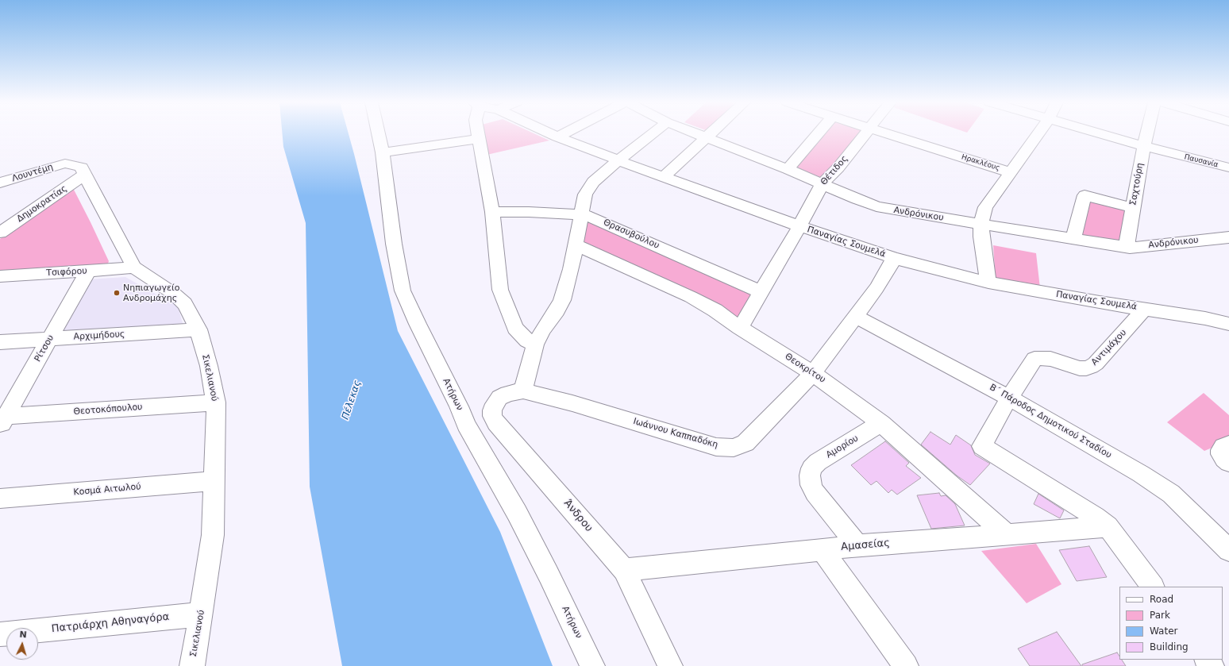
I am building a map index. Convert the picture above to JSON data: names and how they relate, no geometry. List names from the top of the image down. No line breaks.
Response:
{"streets":{"street":["Παυσανία","Ηρακλέους","Θέτιδος","Λουντέμη","Σαχτούρη","Δημοκρατίας","Ανδρόνικου","Θρασυβούλου","Παναγίας Σουμελά","Τσιφόρου","Αρχιμήδους","Αντιμάχου","Ρίτσου","Θεοκρίτου","Σικελιανού","Ατήρων","Θεοτοκόπουλου","Β΄ Πάροδος Δημοτικού Σταδίου","Ιωάννου Καππαδόκη","Αμορίου","Κοσμά Αιτωλού","Άνδρου","Αμασείας","Πατριάρχη Αθηναγόρα"]},"crossings":[["Παυσανία","Σαχτούρη"],["Θέτιδος","Ανδρόνικου"],["Θέτιδος","Θρασυβούλου"],["Θέτιδος","Παναγίας Σουμελά"],["Θέτιδος","Θεοκρίτου"],["Λουντέμη","Σικελιανού"],["Σαχτούρη","Ανδρόνικου"],["Δημοκρατίας","Σικελιανού"],["Παναγίας Σουμελά","Αντιμάχου"],["Παναγίας Σουμελά","Ιωάννου Καππαδόκη"],["Τσιφόρου","Ρίτσου"],["Τσιφόρου","Σικελιανού"],["Αρχιμήδους","Ρίτσου"],["Αρχιμήδους","Σικελιανού"],["Αντιμάχου","Β΄ Πάροδος Δημοτικού Σταδίου"],["Αντιμάχου","Αμασείας"],["Ρίτσου","Θεοτοκόπουλου"],["Θεοκρίτου","Ιωάννου Καππαδόκη"],["Θεοκρίτου","Αμορίου"],["Θεοκρίτου","Αμασείας"],["Σικελιανού","Θεοτοκόπουλου"],["Σικελιανού","Κοσμά Αιτωλού"],["Σικελιανού","Πατριάρχη Αθηναγόρα"],["Β΄ Πάροδος Δημοτικού Σταδίου","Ιωάννου Καππαδόκη"],["Ιωάννου Καππαδόκη","Άνδρου"],["Αμορίου","Αμασείας"],["Άνδρου","Αμασείας"]],"water":["Πέλεκας"],"places":["Νηπιαγωγείο Ανδρομάχης"],"legend":["Road","Park","Water","Building"],"north":"top"}
